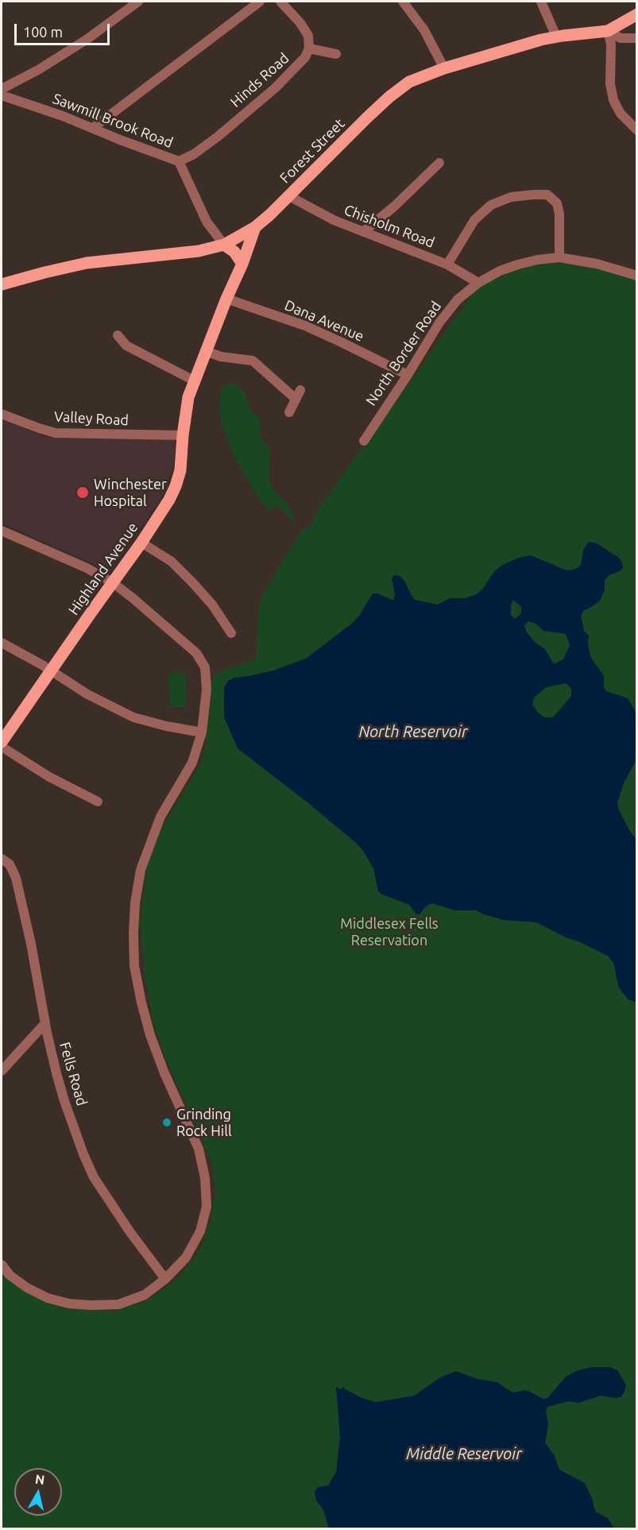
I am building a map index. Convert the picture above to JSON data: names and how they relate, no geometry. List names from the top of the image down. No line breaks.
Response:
{"streets":{"main road":["Forest Street","Highland Avenue"],"street":["Hinds Road","Sawmill Brook Road","Chisholm Road","Dana Avenue","North Border Road","Valley Road","Fells Road"]},"crossings":[["Hinds Road","Sawmill Brook Road"],["Sawmill Brook Road","Forest Street"],["Forest Street","Chisholm Road"],["Forest Street","Highland Avenue"],["Chisholm Road","North Border Road"],["Dana Avenue","North Border Road"],["Dana Avenue","Highland Avenue"],["Valley Road","Highland Avenue"]],"water":["North Reservoir","Middle Reservoir"],"parks":["Middlesex Fells Reservation"],"places":["Winchester Hospital","Grinding Rock Hill"],"scale_bar":"100 m","north":"top"}
